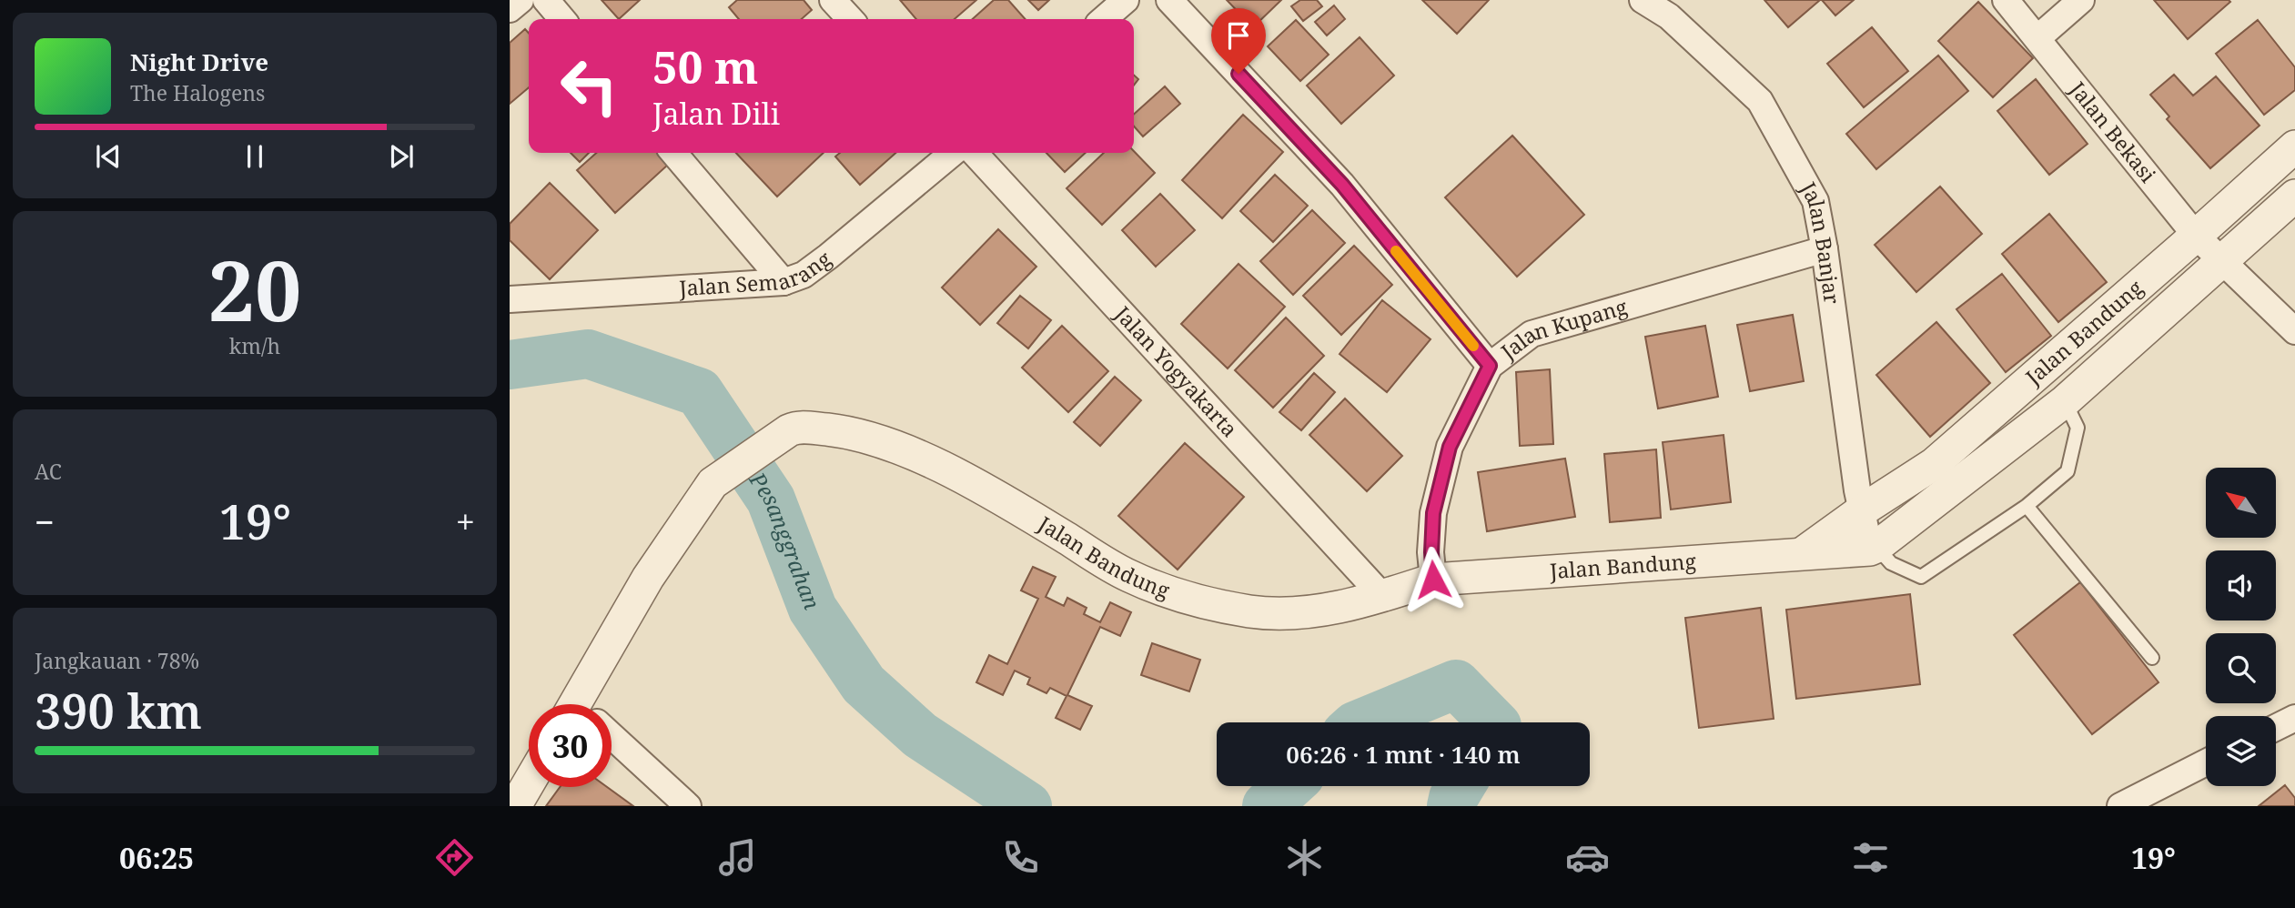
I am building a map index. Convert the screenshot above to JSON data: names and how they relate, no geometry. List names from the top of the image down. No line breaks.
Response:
{"streets":{"street":["Jalan Bekasi","Jalan Banjar","Jalan Semarang","Jalan Kupang","Jalan Bandung","Jalan Yogyakarta"]},"crossings":[["Jalan Bekasi","Jalan Bandung"],["Jalan Banjar","Jalan Kupang"],["Jalan Banjar","Jalan Bandung"],["Jalan Kupang","Jalan Bandung"],["Jalan Bandung","Jalan Yogyakarta"]],"water":["Pesanggrahan"],"north":"top left","page":{"turn":["50 m","Jalan Dili"],"song":["Night Drive","The Halogens"],"tile":[["20","km/h"],"AC",["Jangkauan · 78%","390 km"]],"heat":["−","19°","+"],"limit":"30","trip":"06:26 · 1 mnt · 140 m","tabs":["06:25","19°"]}}
